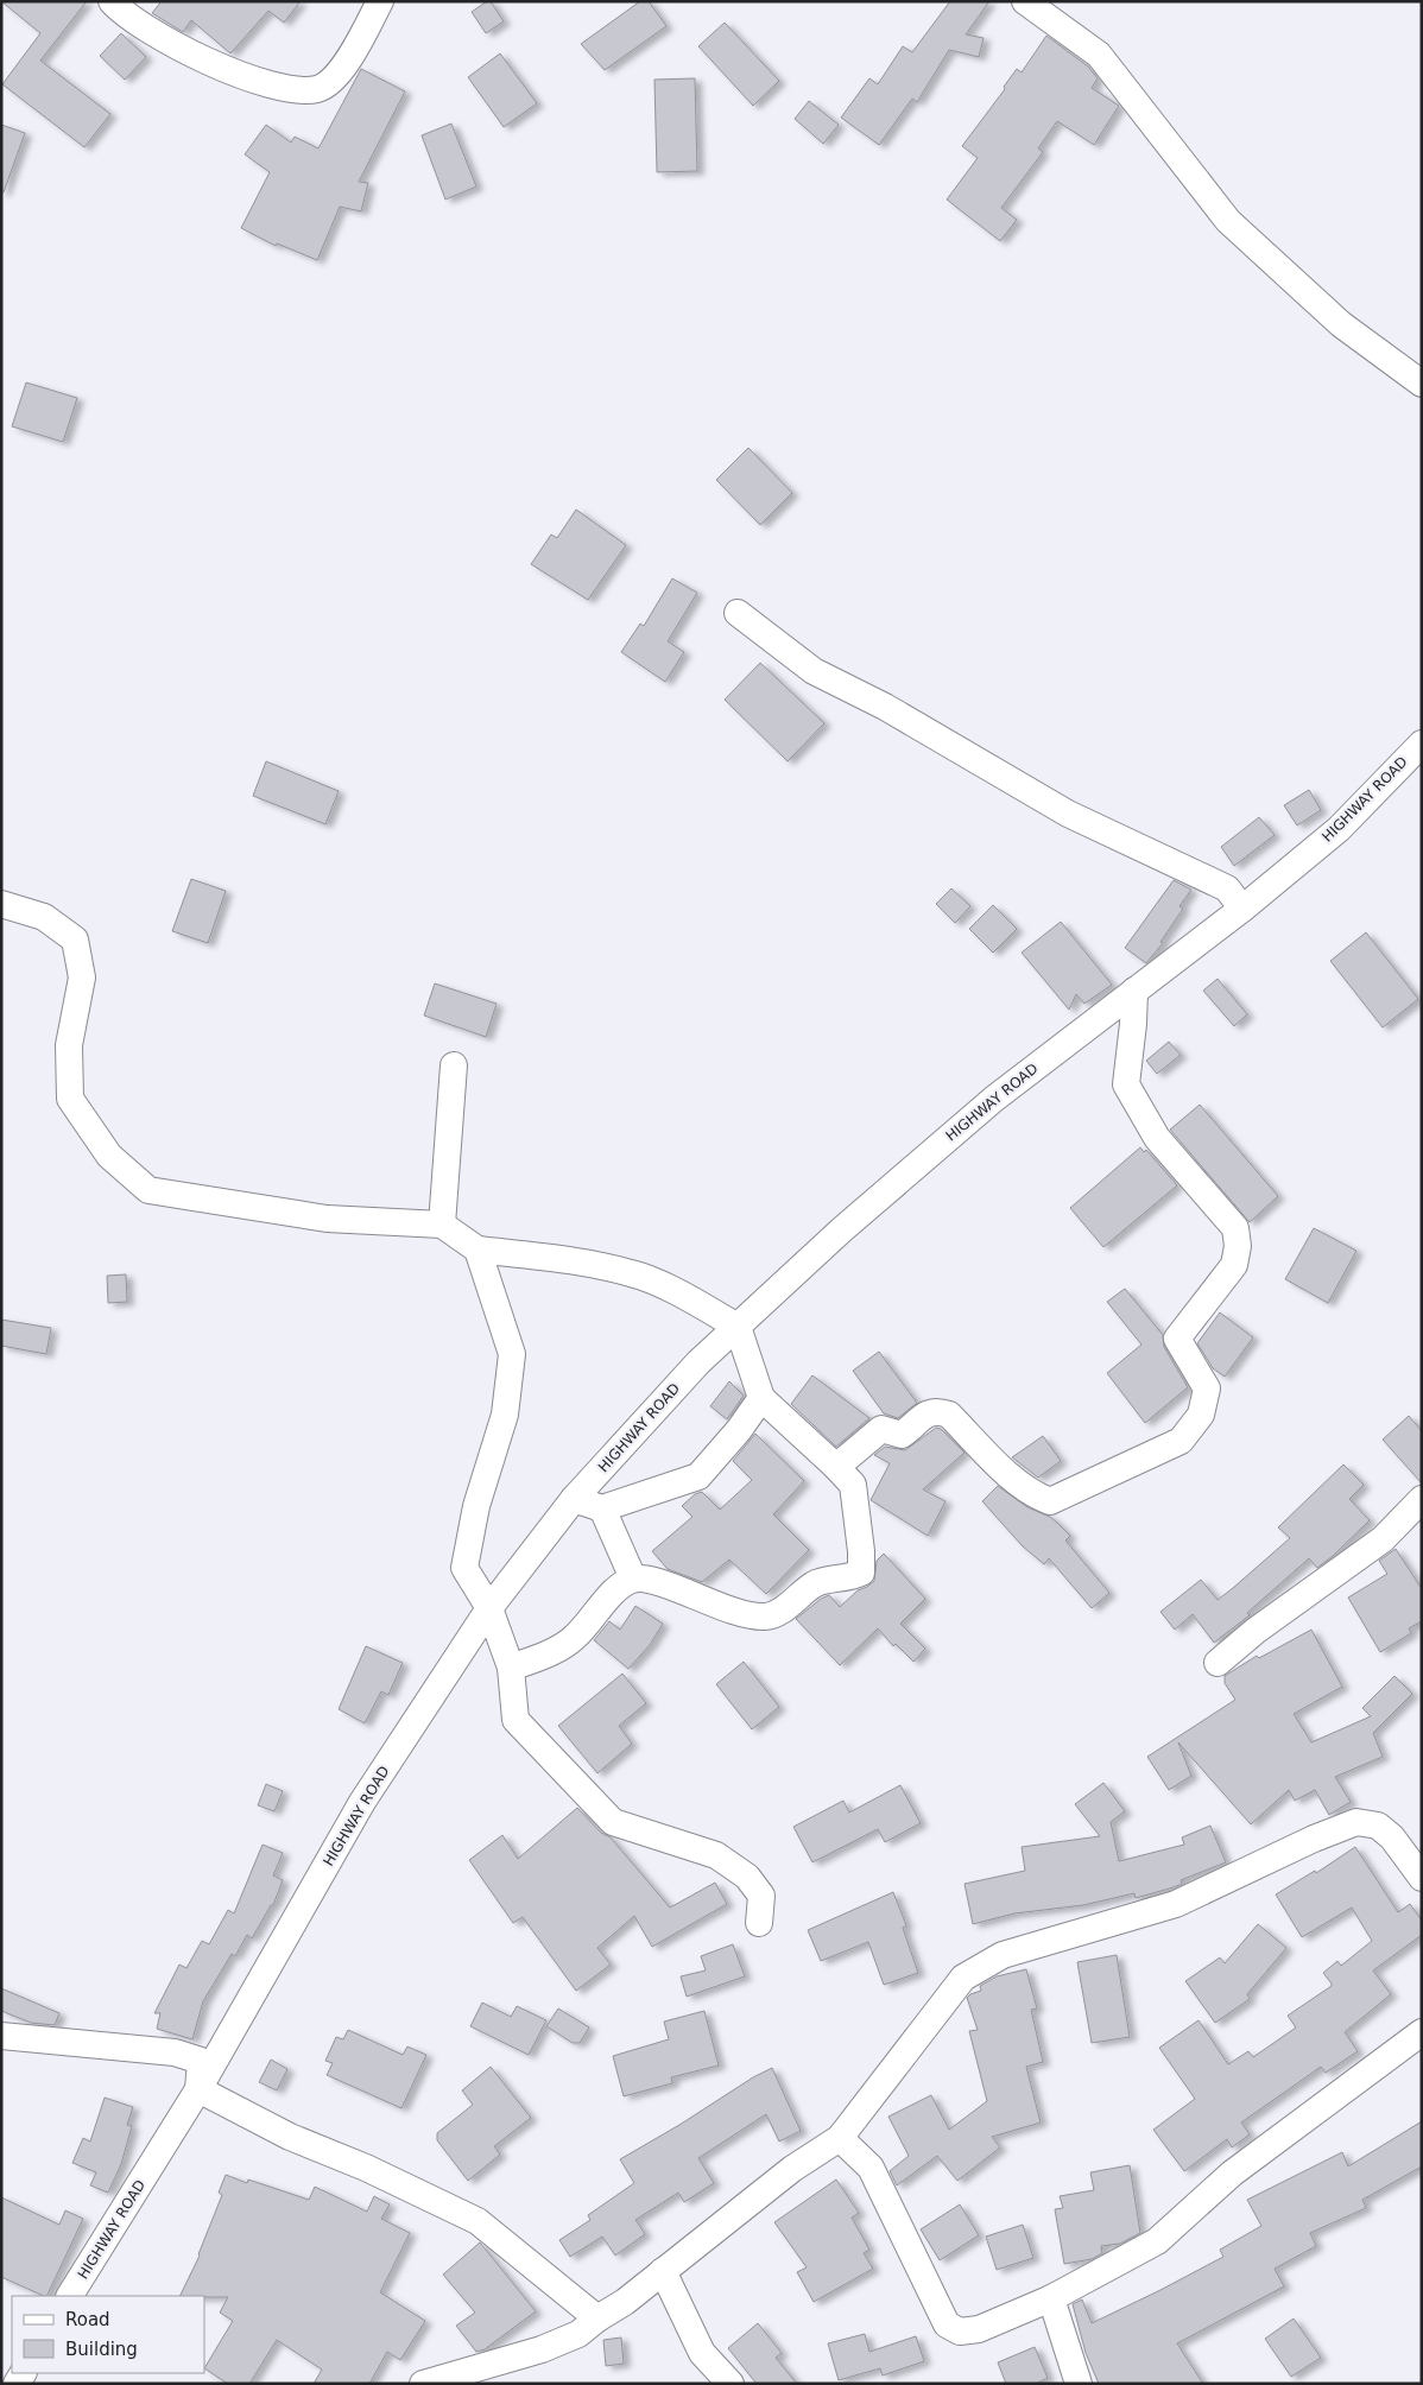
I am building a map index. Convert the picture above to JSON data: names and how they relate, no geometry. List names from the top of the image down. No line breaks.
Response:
{"streets":{"street":["HIGHWAY ROAD"]},"legend":["Road","Building"]}
